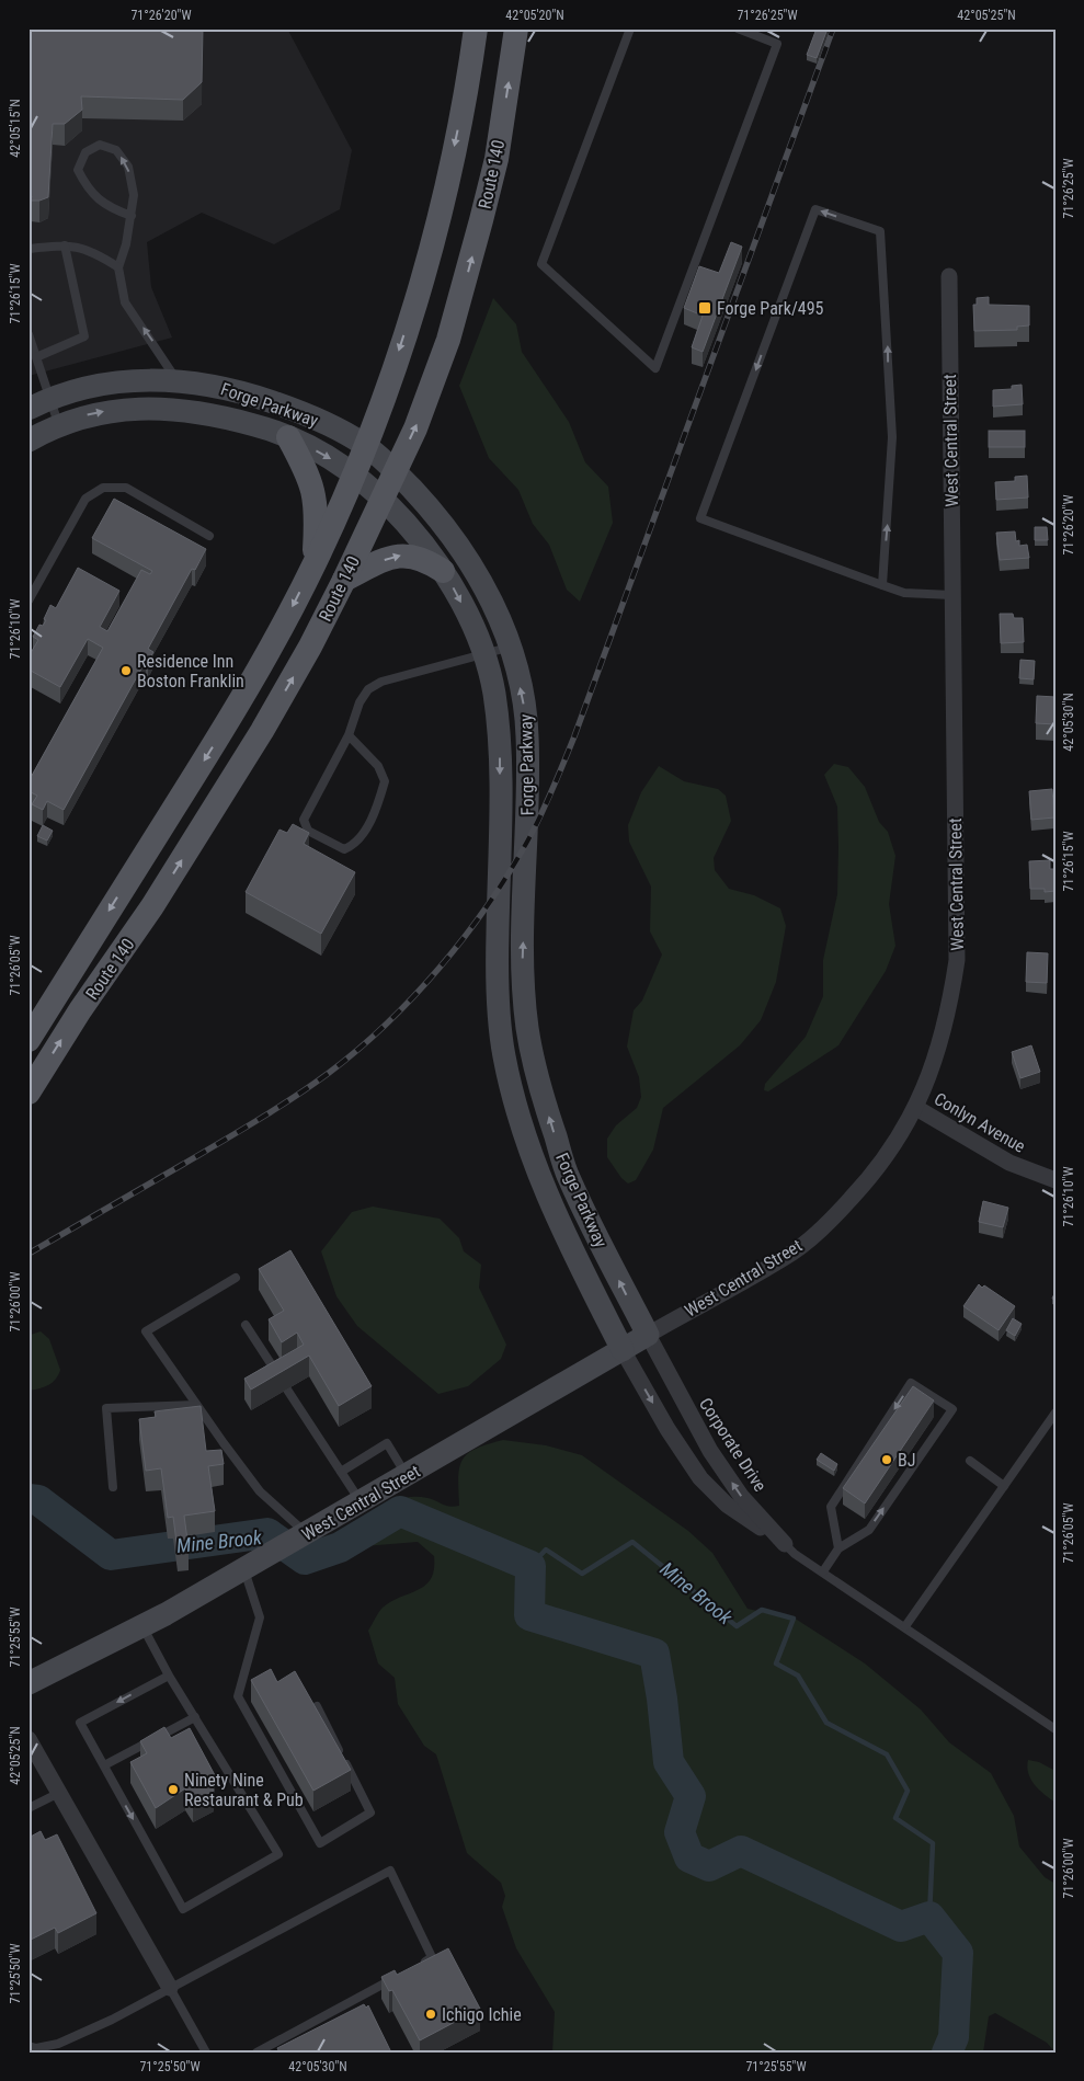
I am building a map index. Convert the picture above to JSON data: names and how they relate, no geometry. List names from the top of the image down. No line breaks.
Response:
{"streets":{"main road":["Route 140"],"street":["Forge Parkway","West Central Street","Conlyn Avenue","Corporate Drive"]},"crossings":[["Route 140","Forge Parkway"],["Forge Parkway","West Central Street"],["Forge Parkway","Corporate Drive"],["West Central Street","Conlyn Avenue"],["West Central Street","Corporate Drive"]],"water":["Mine Brook"],"places":{"transit":["Forge Park/495"],"other":["Residence Inn Boston Franklin","BJ","Ninety Nine Restaurant & Pub","Ichigo Ichie"]},"coordinates":["71°26'20\"W","42°05'20\"N","71°26'25\"W","42°05'25\"N","42°05'15\"N","71°26'15\"W","71°26'10\"W","42°05'30\"N","71°26'05\"W","71°26'00\"W","71°25'55\"W","71°25'50\"W"]}
